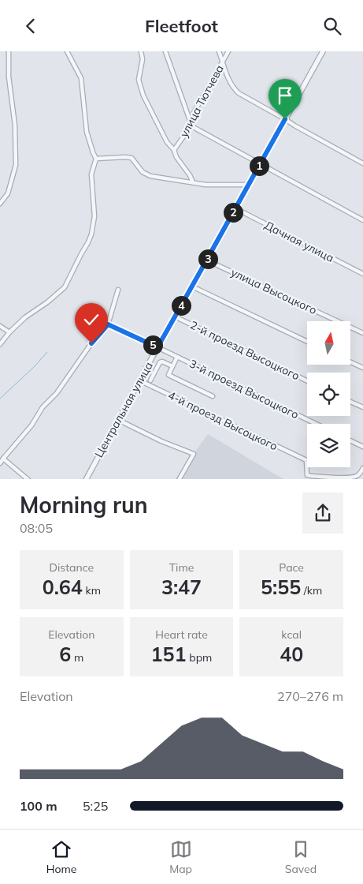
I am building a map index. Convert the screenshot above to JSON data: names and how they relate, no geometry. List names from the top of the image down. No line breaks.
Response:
{"streets":{"street":["улица Тютчева","Дачная улица","улица Высоцкого","2-й проезд Высоцкого","3-й проезд Высоцкого","Центральная улица","4-й проезд Высоцкого"]},"crossings":[["Дачная улица","Центральная улица"],["улица Высоцкого","Центральная улица"],["2-й проезд Высоцкого","Центральная улица"],["3-й проезд Высоцкого","Центральная улица"],["Центральная улица","4-й проезд Высоцкого"]],"north":"top","page":{"header":"Fleetfoot","pins":["1","2","3","4","5"],"heading":["Morning run","08:05"],"stats":[["Distance","0.64 km"],["Time","3:47"],["Pace","5:55 /km"],["Elevation","6 m"],["Heart rate","151 bpm"],["kcal","40"]],"chart":["Elevation","270–276 m"],"list":[{"name":"100 m","note":"5:25"}],"tabs":["Home","Map","Saved"]}}
